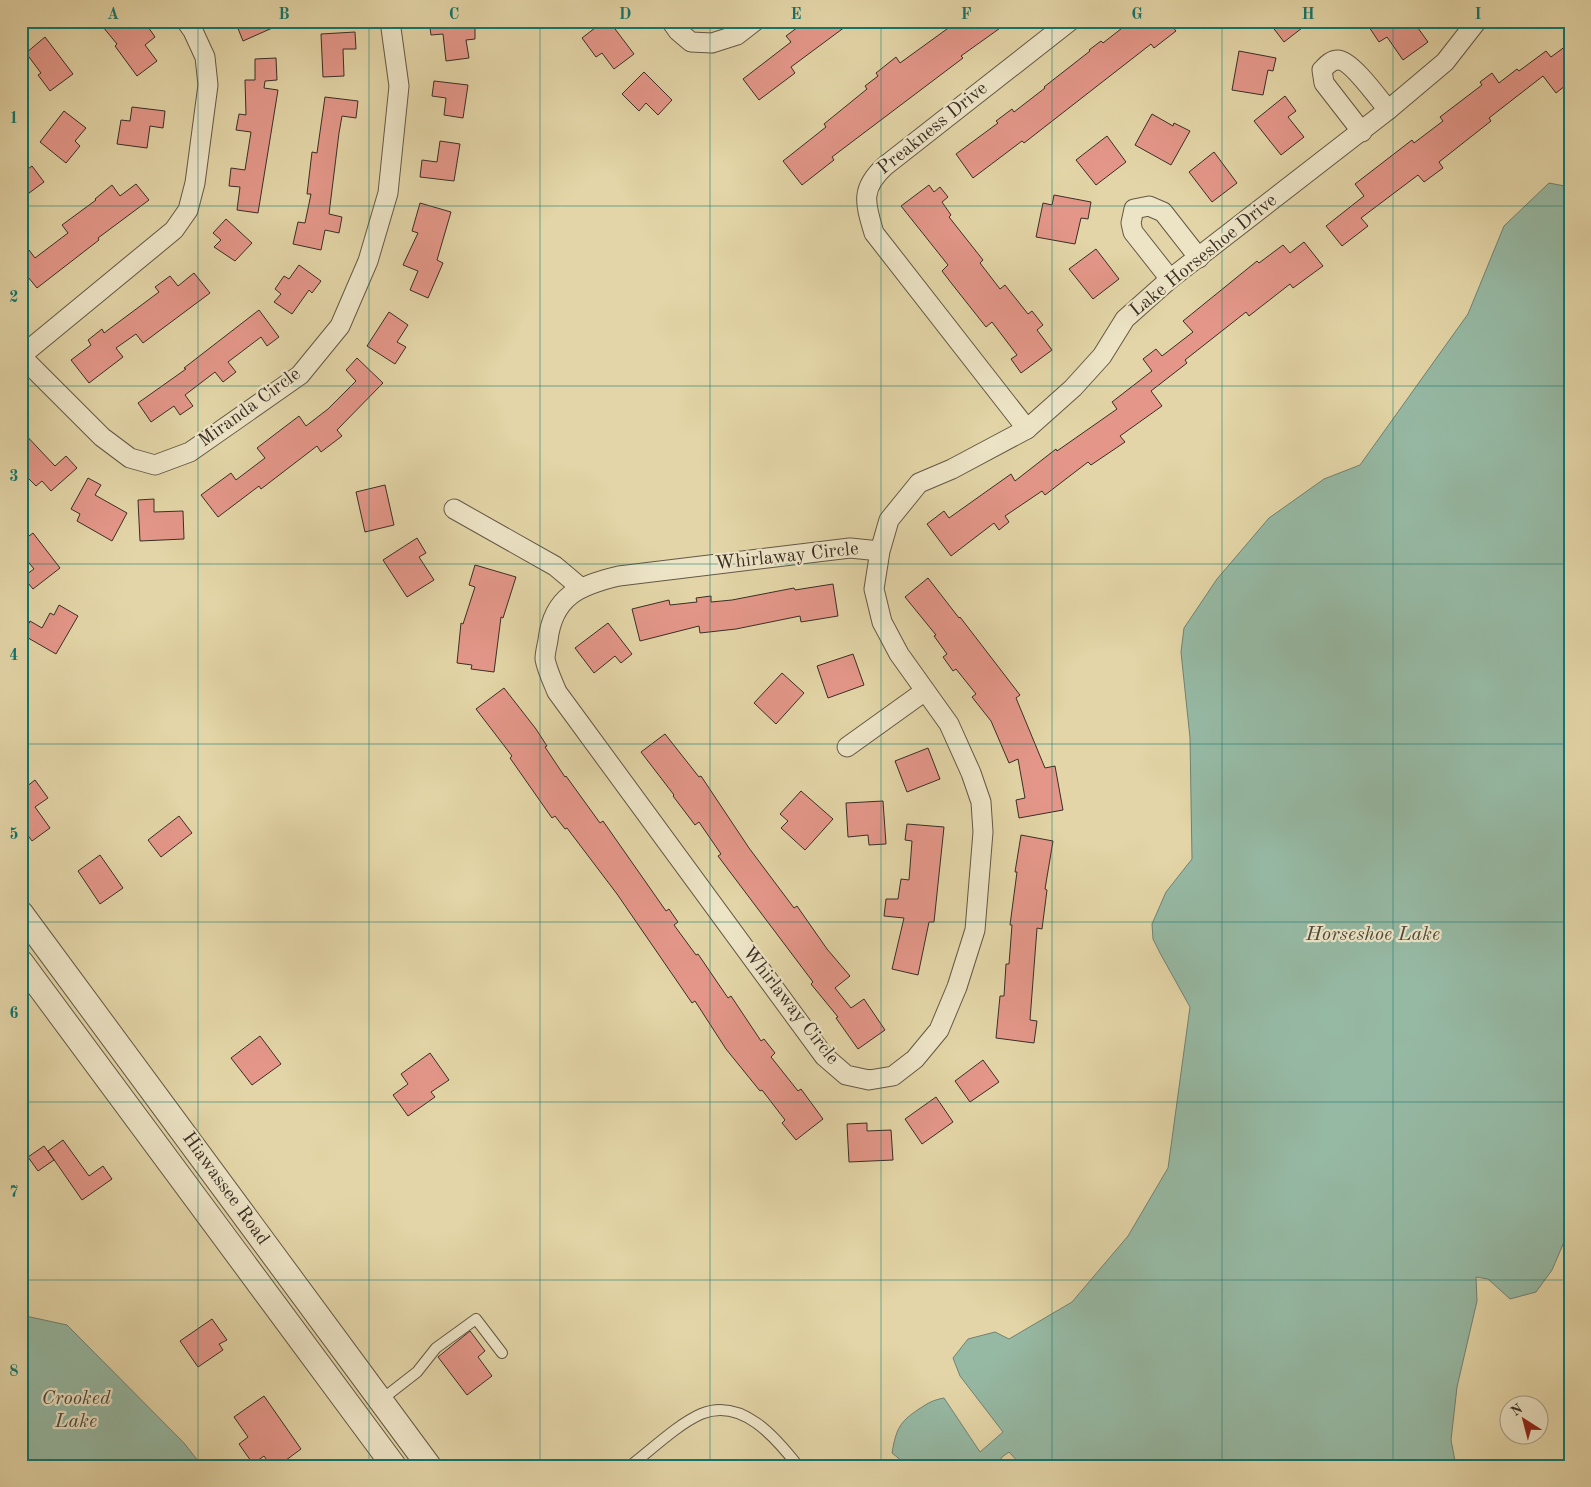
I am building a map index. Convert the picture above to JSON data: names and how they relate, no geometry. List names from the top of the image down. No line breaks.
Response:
{"streets":{"street":["Preakness Drive","Lake Horseshoe Drive","Miranda Circle","Whirlaway Circle","Hiawassee Road"]},"crossings":[["Preakness Drive","Lake Horseshoe Drive"],["Lake Horseshoe Drive","Whirlaway Circle"]],"water":["Horseshoe Lake","Crooked Lake"],"north":"top left","grid":{"columns":["A","B","C","D","E","F","G","H","I"],"rows":["1","2","3","4","5","6","7","8"]}}
